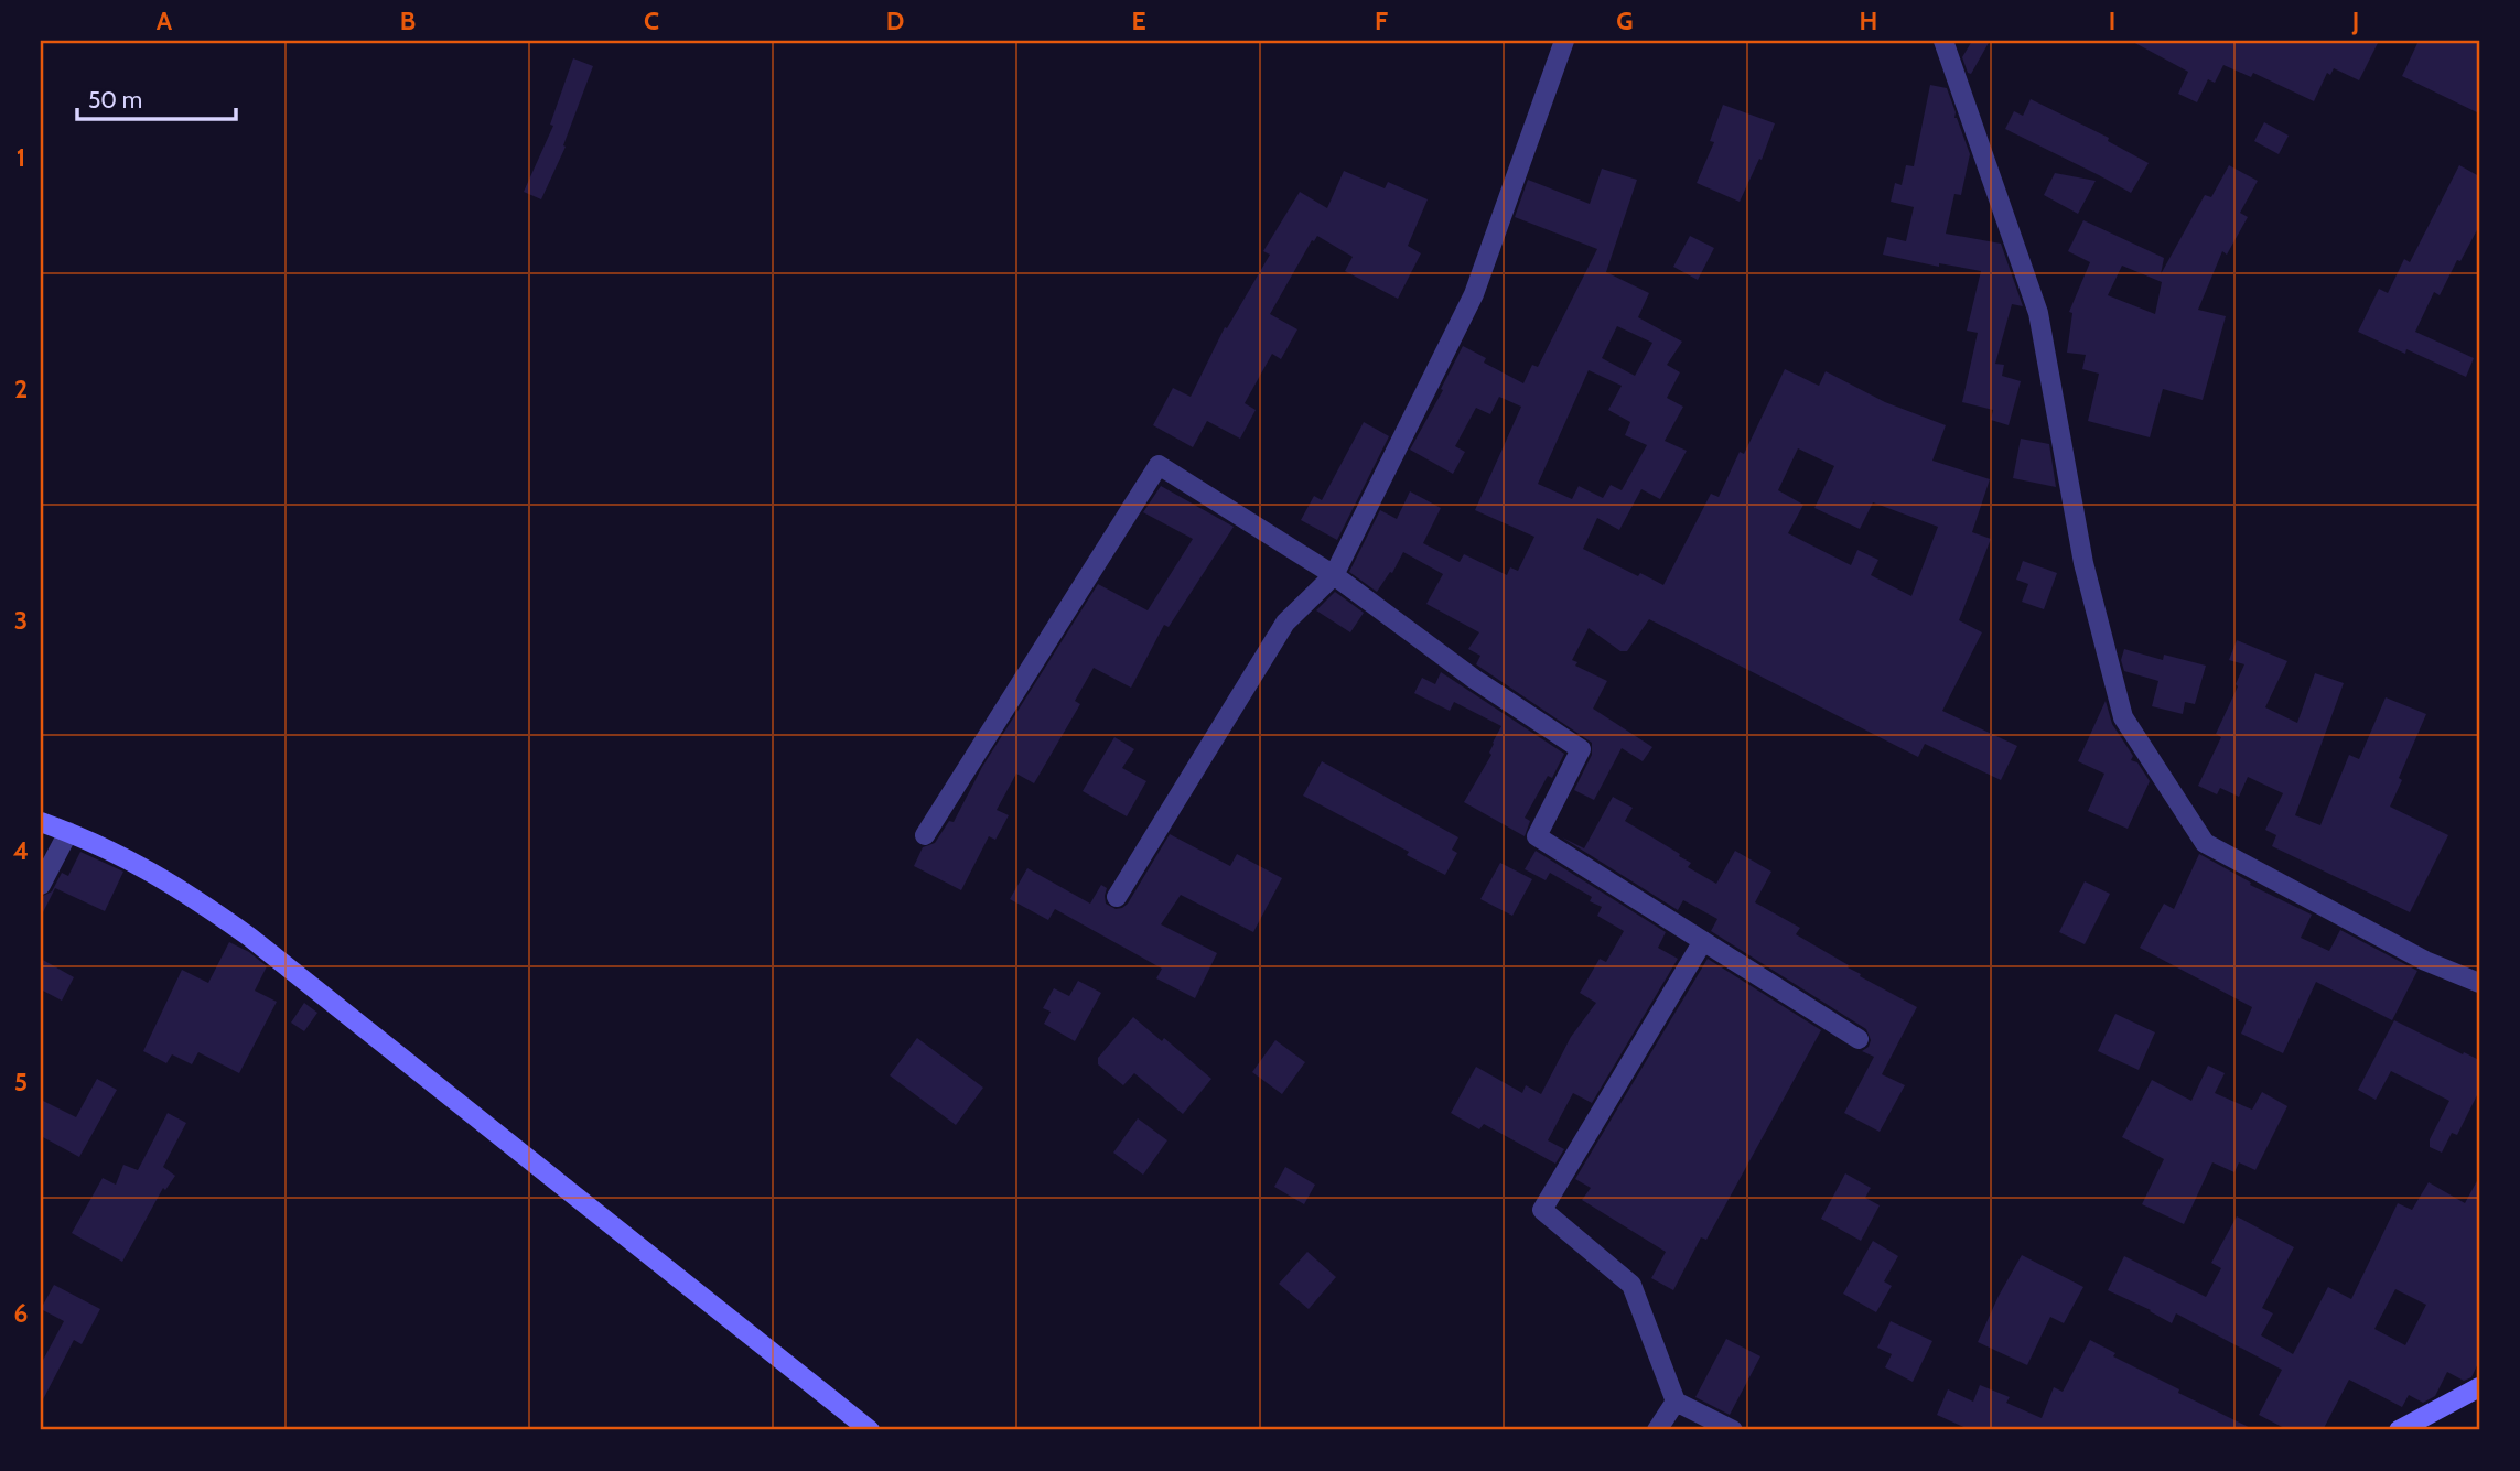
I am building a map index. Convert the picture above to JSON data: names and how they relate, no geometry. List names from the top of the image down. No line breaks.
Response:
{"scale_bar":"50 m","grid":{"columns":["A","B","C","D","E","F","G","H","I","J"],"rows":["1","2","3","4","5","6"]}}
